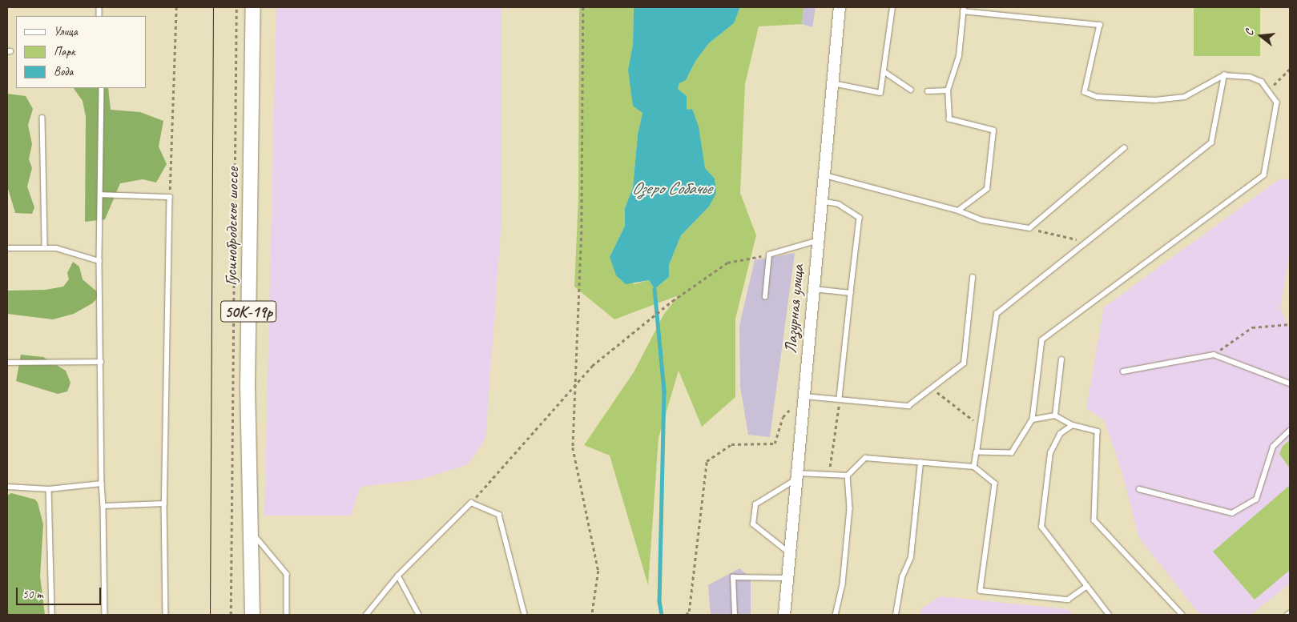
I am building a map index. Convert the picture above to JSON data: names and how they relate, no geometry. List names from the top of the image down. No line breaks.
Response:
{"streets":{"main road":["Гусинобродское шоссе","50К-19р"],"street":["Лазурная улица"]},"water":["Озеро Собачье"],"legend":["Улица","Парк","Вода"],"scale_bar":"50 m","north":"left"}
